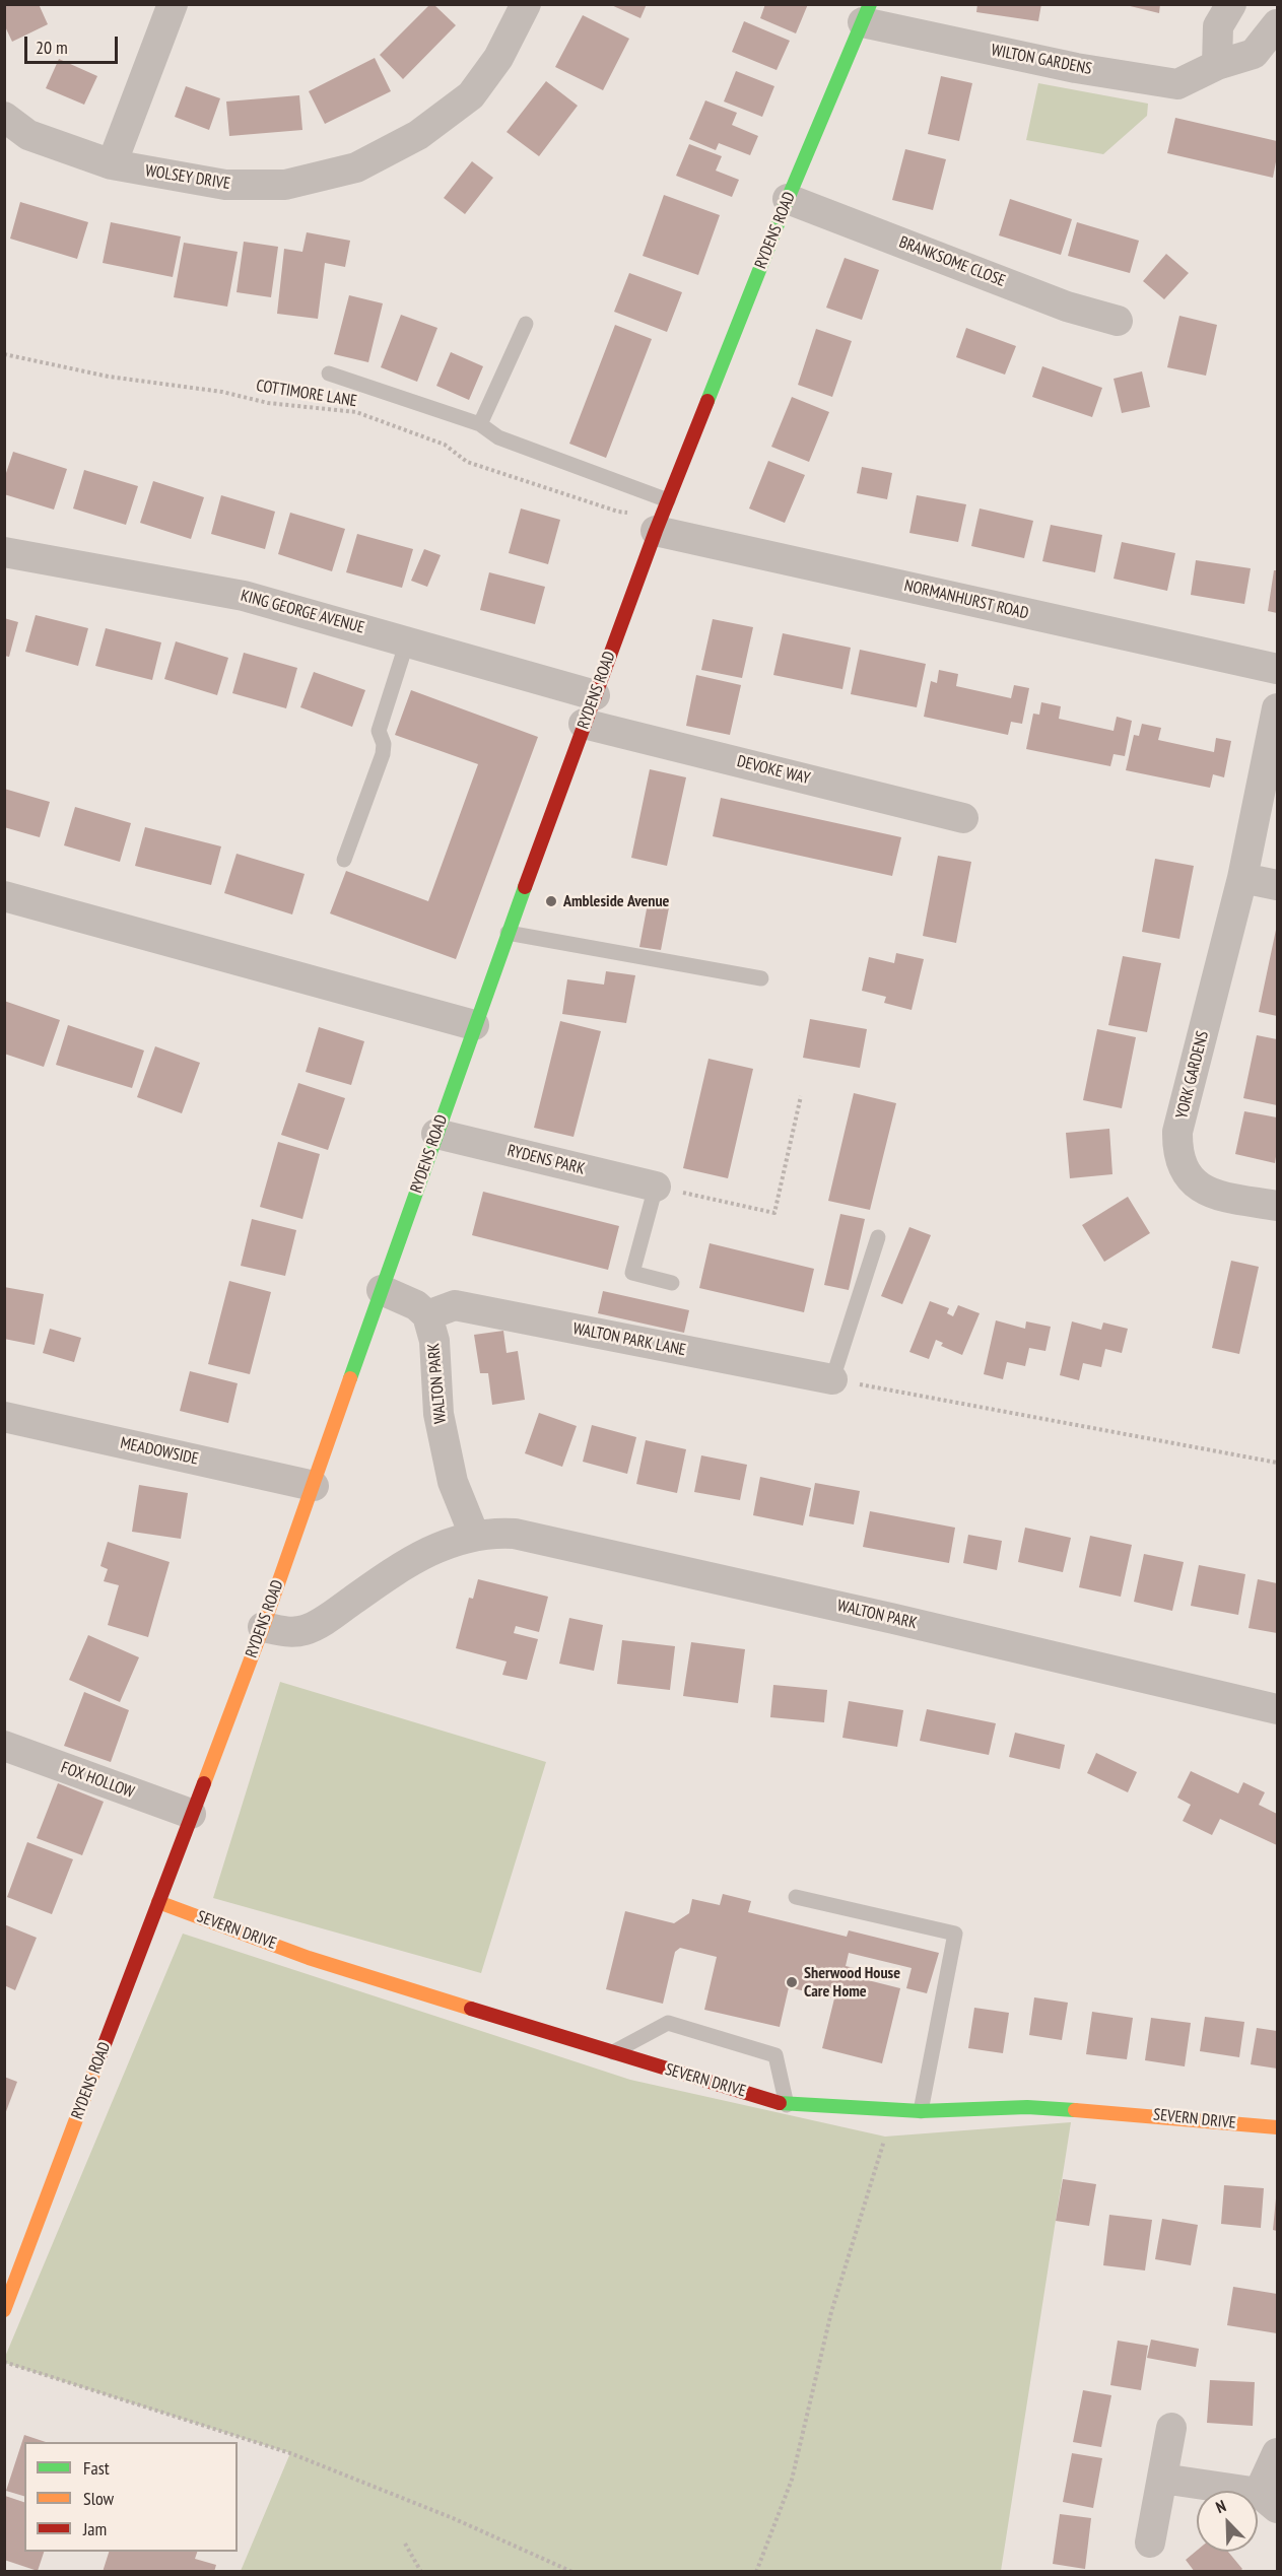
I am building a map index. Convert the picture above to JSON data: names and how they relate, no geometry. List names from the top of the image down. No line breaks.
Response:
{"streets":{"street":["WILTON GARDENS","WOLSEY DRIVE","RYDENS ROAD","BRANKSOME CLOSE","NORMANHURST ROAD","KING GEORGE AVENUE","DEVOKE WAY","YORK GARDENS","RYDENS PARK","WALTON PARK LANE","WALTON PARK","MEADOWSIDE","FOX HOLLOW","SEVERN DRIVE"],"path":["COTTIMORE LANE"]},"crossings":[["WILTON GARDENS","RYDENS ROAD"],["RYDENS ROAD","BRANKSOME CLOSE"],["RYDENS ROAD","COTTIMORE LANE"],["RYDENS ROAD","NORMANHURST ROAD"],["RYDENS ROAD","KING GEORGE AVENUE"],["RYDENS ROAD","DEVOKE WAY"],["RYDENS ROAD","RYDENS PARK"],["RYDENS ROAD","WALTON PARK"],["RYDENS ROAD","MEADOWSIDE"],["RYDENS ROAD","FOX HOLLOW"],["RYDENS ROAD","SEVERN DRIVE"],["COTTIMORE LANE","NORMANHURST ROAD"],["WALTON PARK LANE","WALTON PARK"]],"places":["Ambleside Avenue","Sherwood House Care Home"],"legend":["Fast","Slow","Jam"],"scale_bar":"20 m","north":"top left"}
